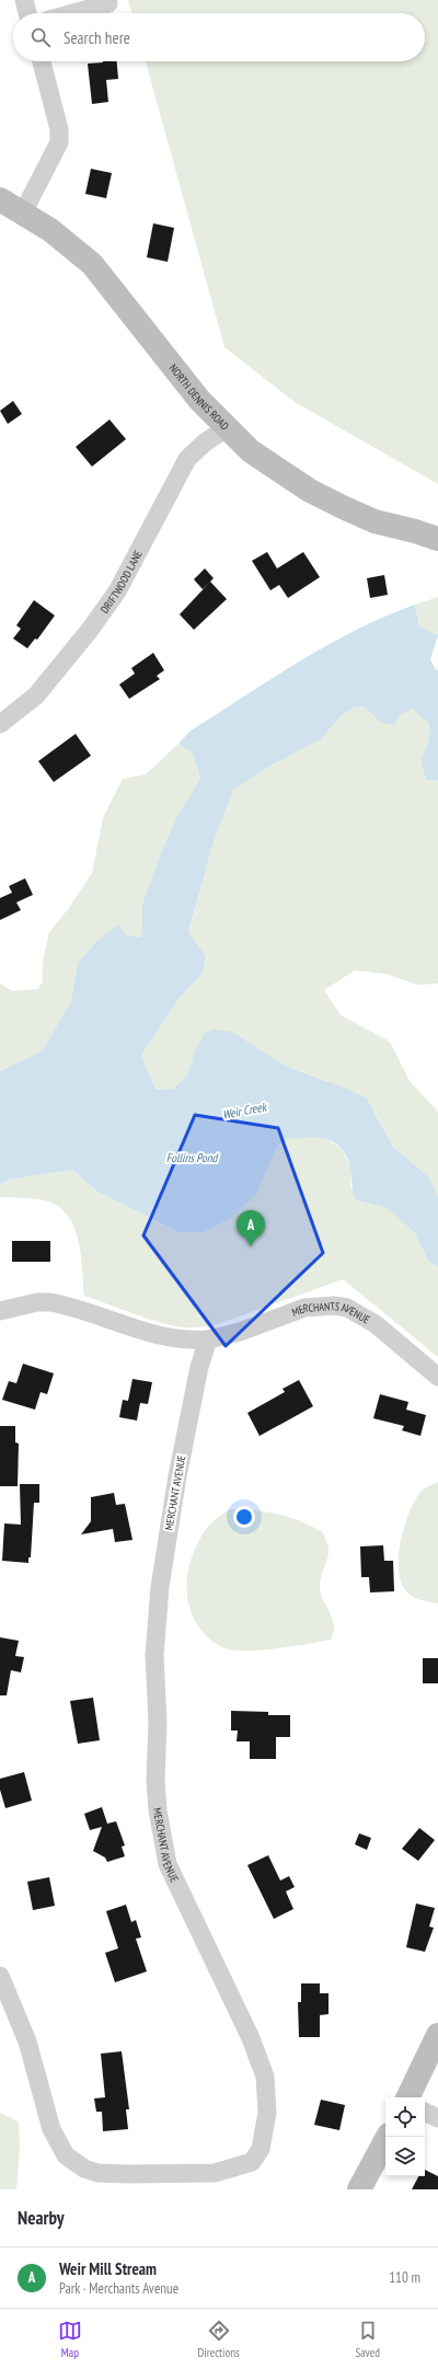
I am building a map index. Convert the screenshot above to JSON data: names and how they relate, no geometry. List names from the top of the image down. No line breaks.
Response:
{"streets":{"main road":["NORTH DENNIS ROAD"],"street":["DRIFTWOOD LANE","MERCHANTS AVENUE","MERCHANT AVENUE"]},"crossings":[["NORTH DENNIS ROAD","DRIFTWOOD LANE"],["MERCHANTS AVENUE","MERCHANT AVENUE"]],"water":["Weir Creek","Follins Pond"],"page":{"search":"Search here","pins":"A","heading":"Nearby","list":[{"mark":"A","name":"Weir Mill Stream","note":"Park · Merchants Avenue","value":"110 m"}],"nav":["Map","Directions","Saved"]}}
